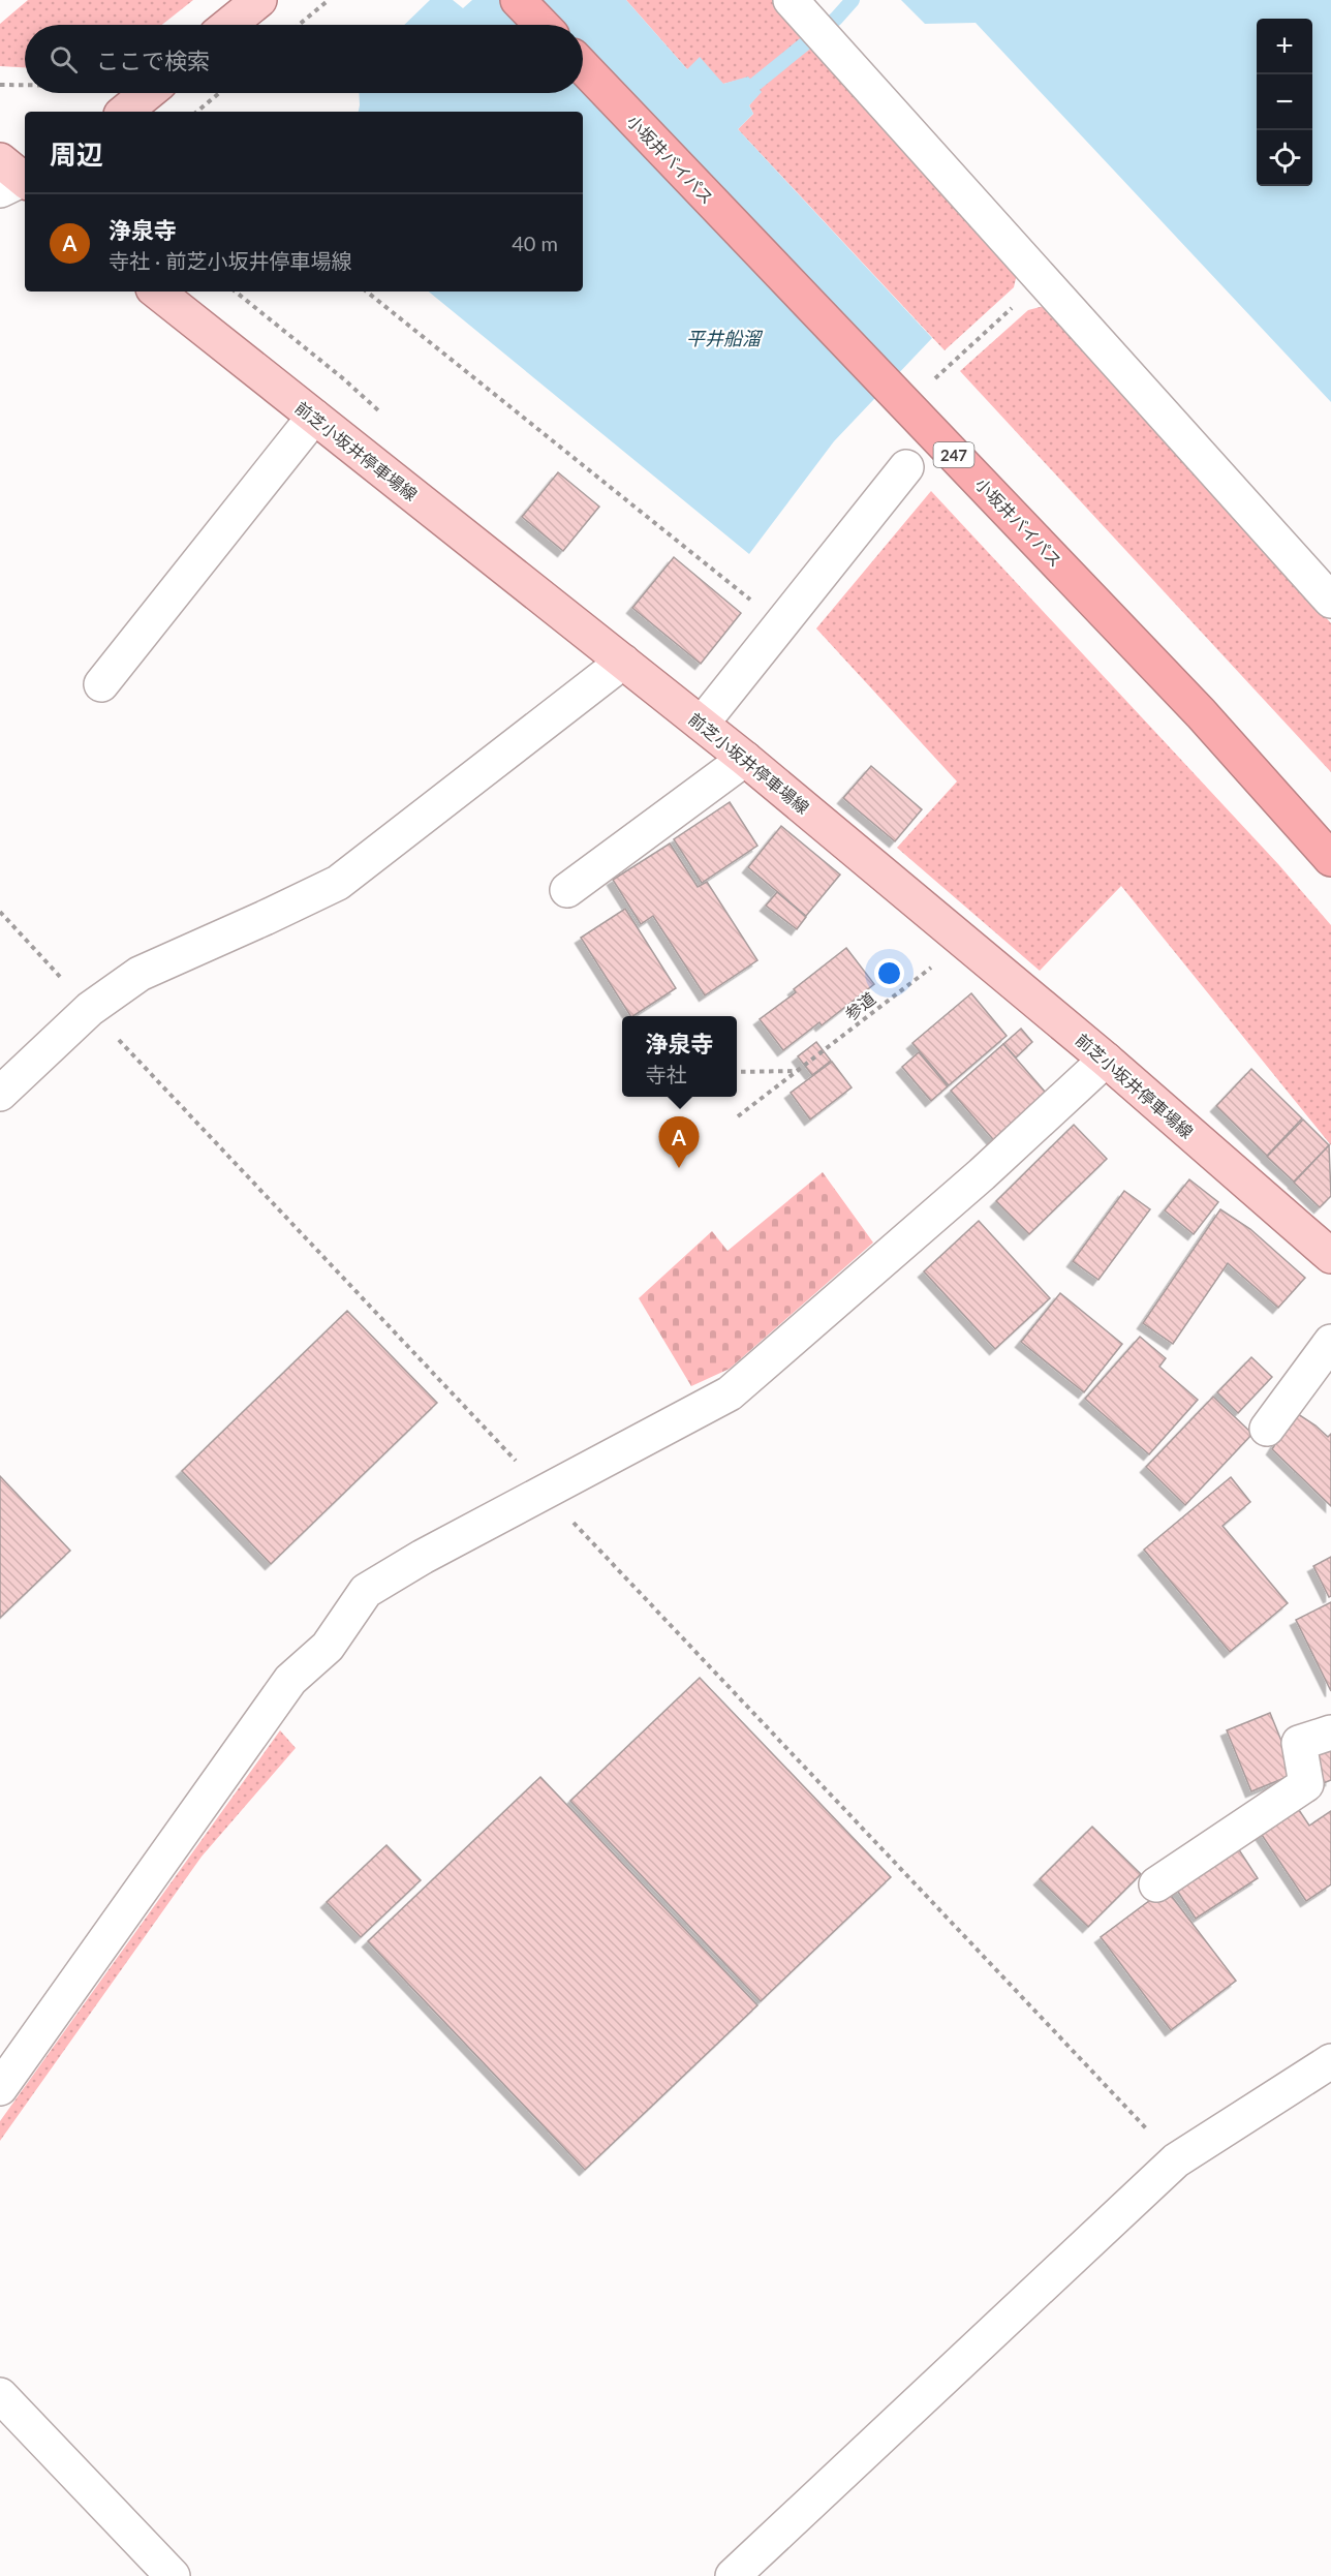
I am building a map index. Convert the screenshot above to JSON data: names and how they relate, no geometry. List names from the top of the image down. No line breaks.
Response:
{"streets":{"highway":["小坂井バイパス","247"],"main road":["前芝小坂井停車場線"],"path":["参道"]},"water":["平井船溜"],"page":{"map_buttons":["+","−"],"search":"ここで検索","heading":"周辺","list":[{"mark":"A","name":"浄泉寺","note":"寺社 · 前芝小坂井停車場線","value":"40 m"}],"popup":["浄泉寺","寺社"],"pins":"A"}}
